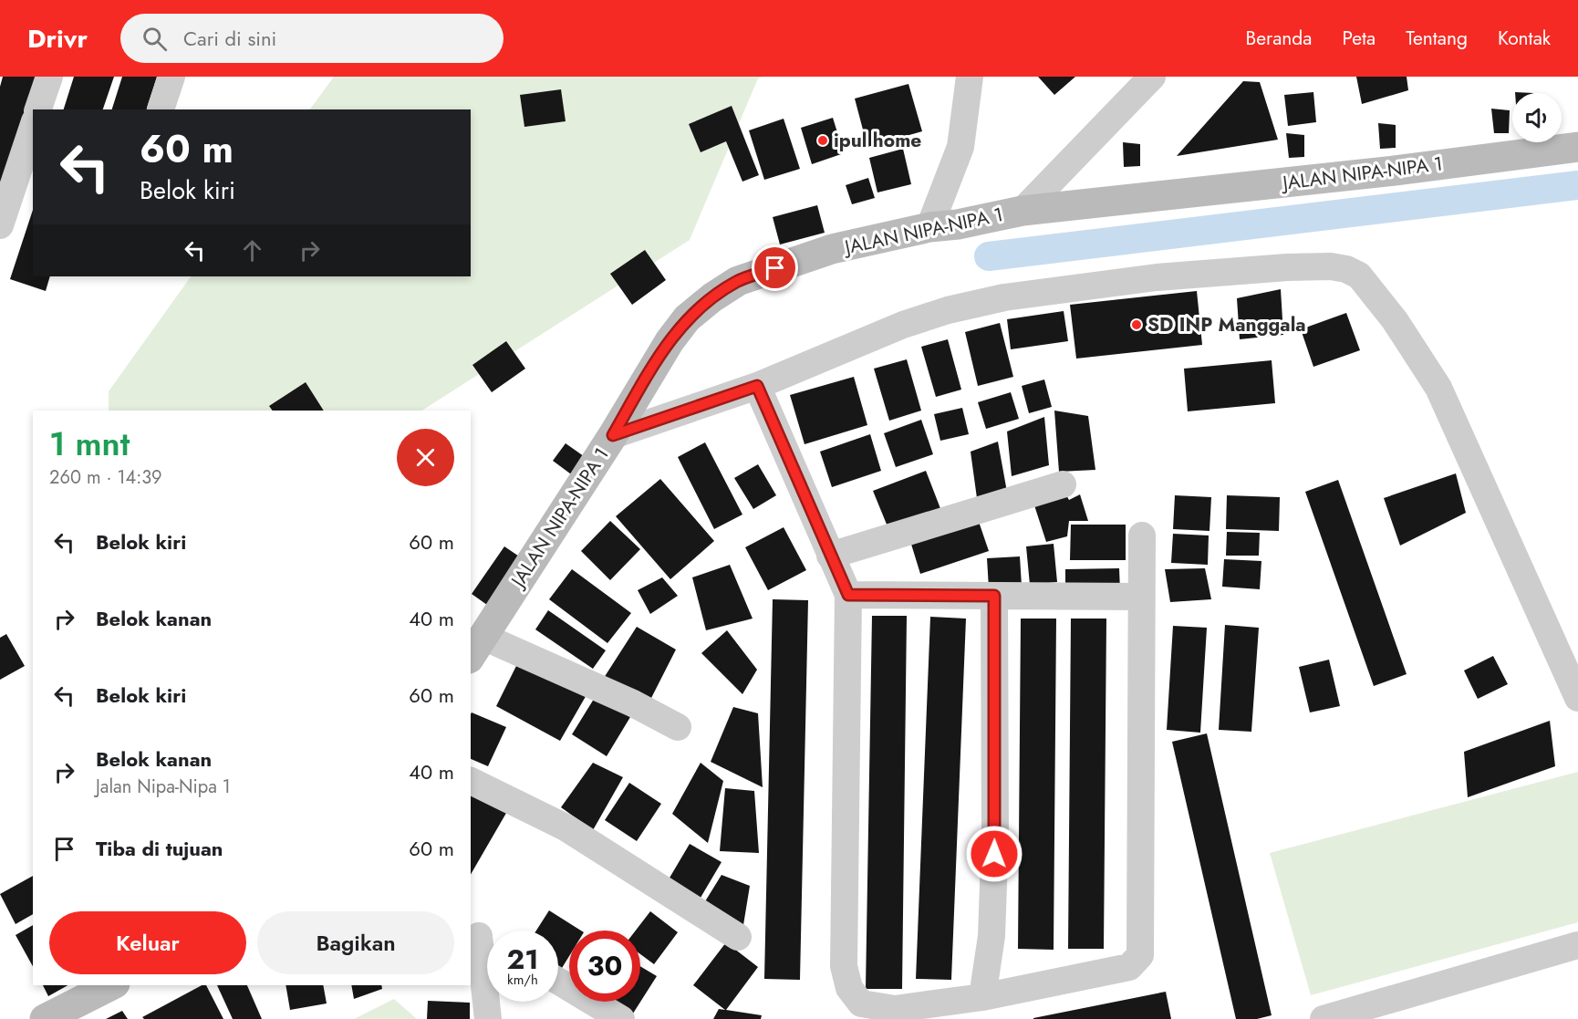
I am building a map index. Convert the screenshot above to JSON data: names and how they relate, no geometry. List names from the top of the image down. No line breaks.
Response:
{"streets":{"street":["JALAN NIPA-NIPA 1"]},"places":["ipul home","SD INP Manggala"],"page":{"header":"Drivr","search":"Cari di sini","nav":["Beranda","Peta","Tentang","Kontak"],"turn":["60 m","Belok kiri"],"heading":["1 mnt","260 m · 14:39"],"list":[{"name":"Belok kiri","value":"60 m"},{"name":"Belok kanan","value":"40 m"},{"name":"Belok kiri","value":"60 m"},{"name":"Belok kanan","note":"Jalan Nipa-Nipa 1","value":"40 m"},{"name":"Tiba di tujuan","value":"60 m"}],"buttons":["Keluar","Bagikan"],"speed":"21 km/h","limit":"30"}}
